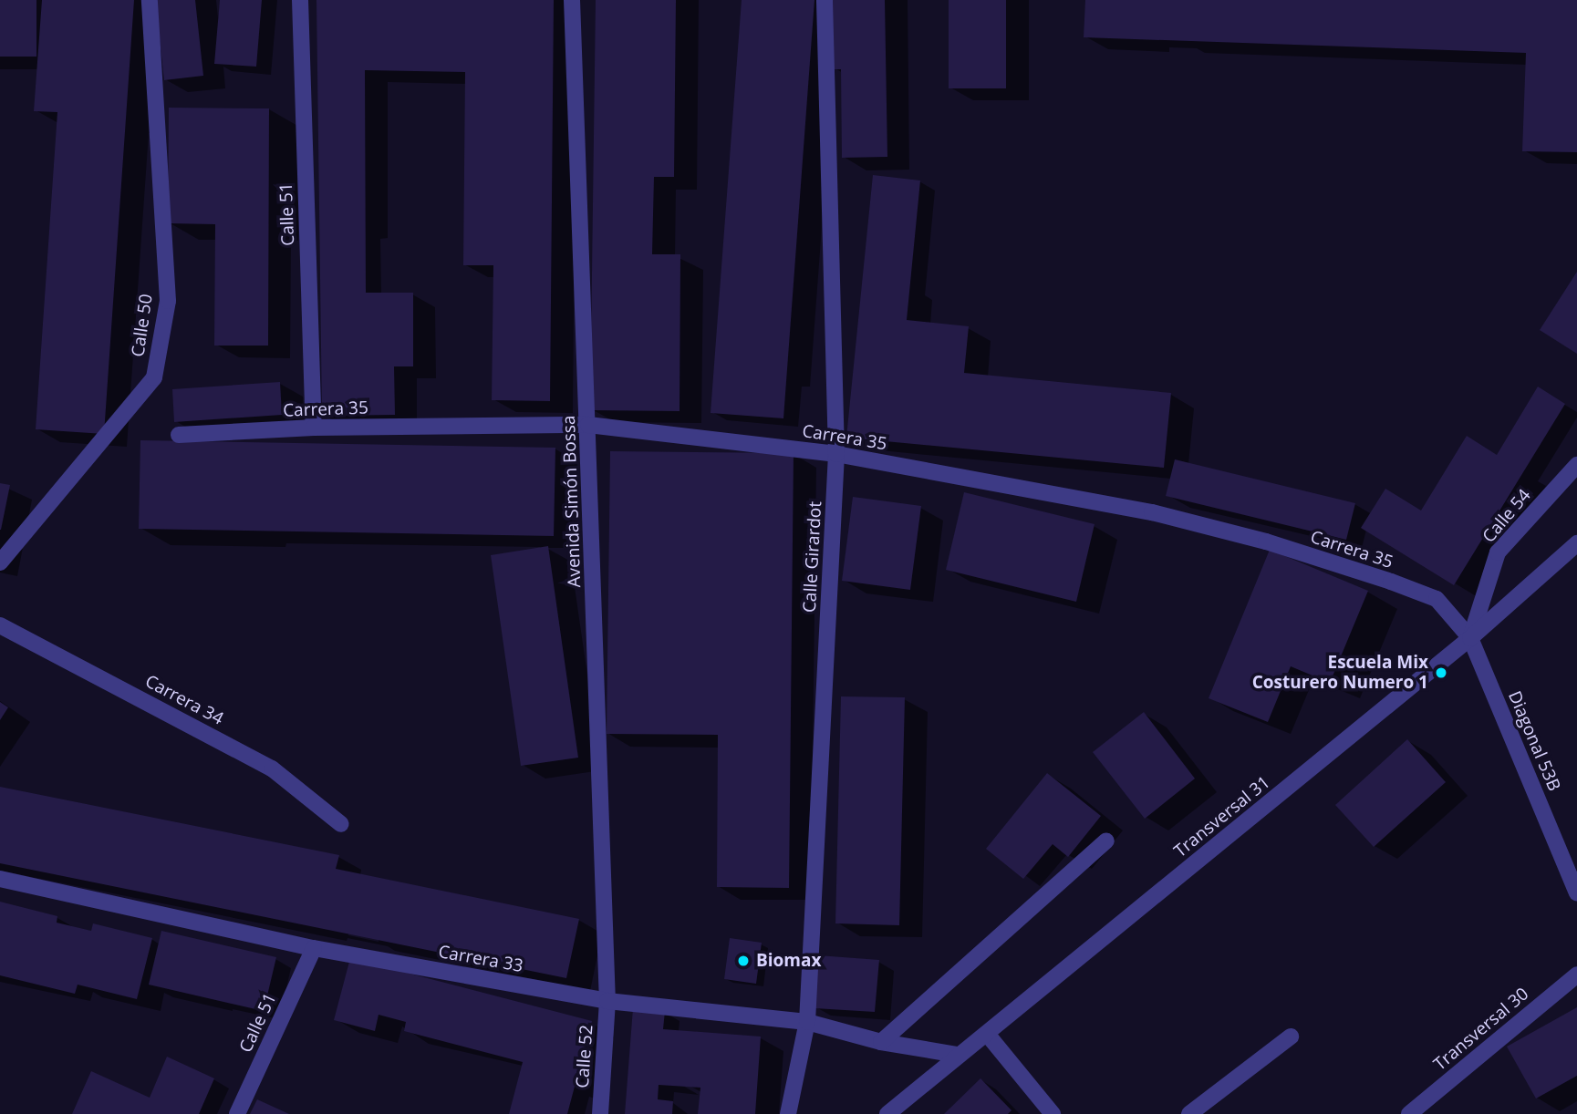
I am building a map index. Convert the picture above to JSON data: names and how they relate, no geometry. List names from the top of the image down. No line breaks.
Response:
{"streets":{"street":["Calle 51","Calle 50","Carrera 35","Avenida Simón Bossa","Calle 54","Calle Girardot","Carrera 34","Diagonal 53B","Transversal 31","Carrera 33","Transversal 30","Calle 52"]},"crossings":[["Calle 51","Carrera 35"],["Calle 51","Carrera 33"],["Carrera 35","Avenida Simón Bossa"],["Carrera 35","Calle 54"],["Carrera 35","Calle Girardot"],["Carrera 35","Diagonal 53B"],["Carrera 35","Transversal 31"],["Avenida Simón Bossa","Carrera 33"],["Avenida Simón Bossa","Calle 52"],["Calle 54","Diagonal 53B"],["Calle 54","Transversal 31"],["Calle Girardot","Carrera 33"],["Diagonal 53B","Transversal 31"],["Transversal 31","Carrera 33"],["Carrera 33","Calle 52"]],"places":["Escuela Mix Costurero Numero 1","Biomax"]}
